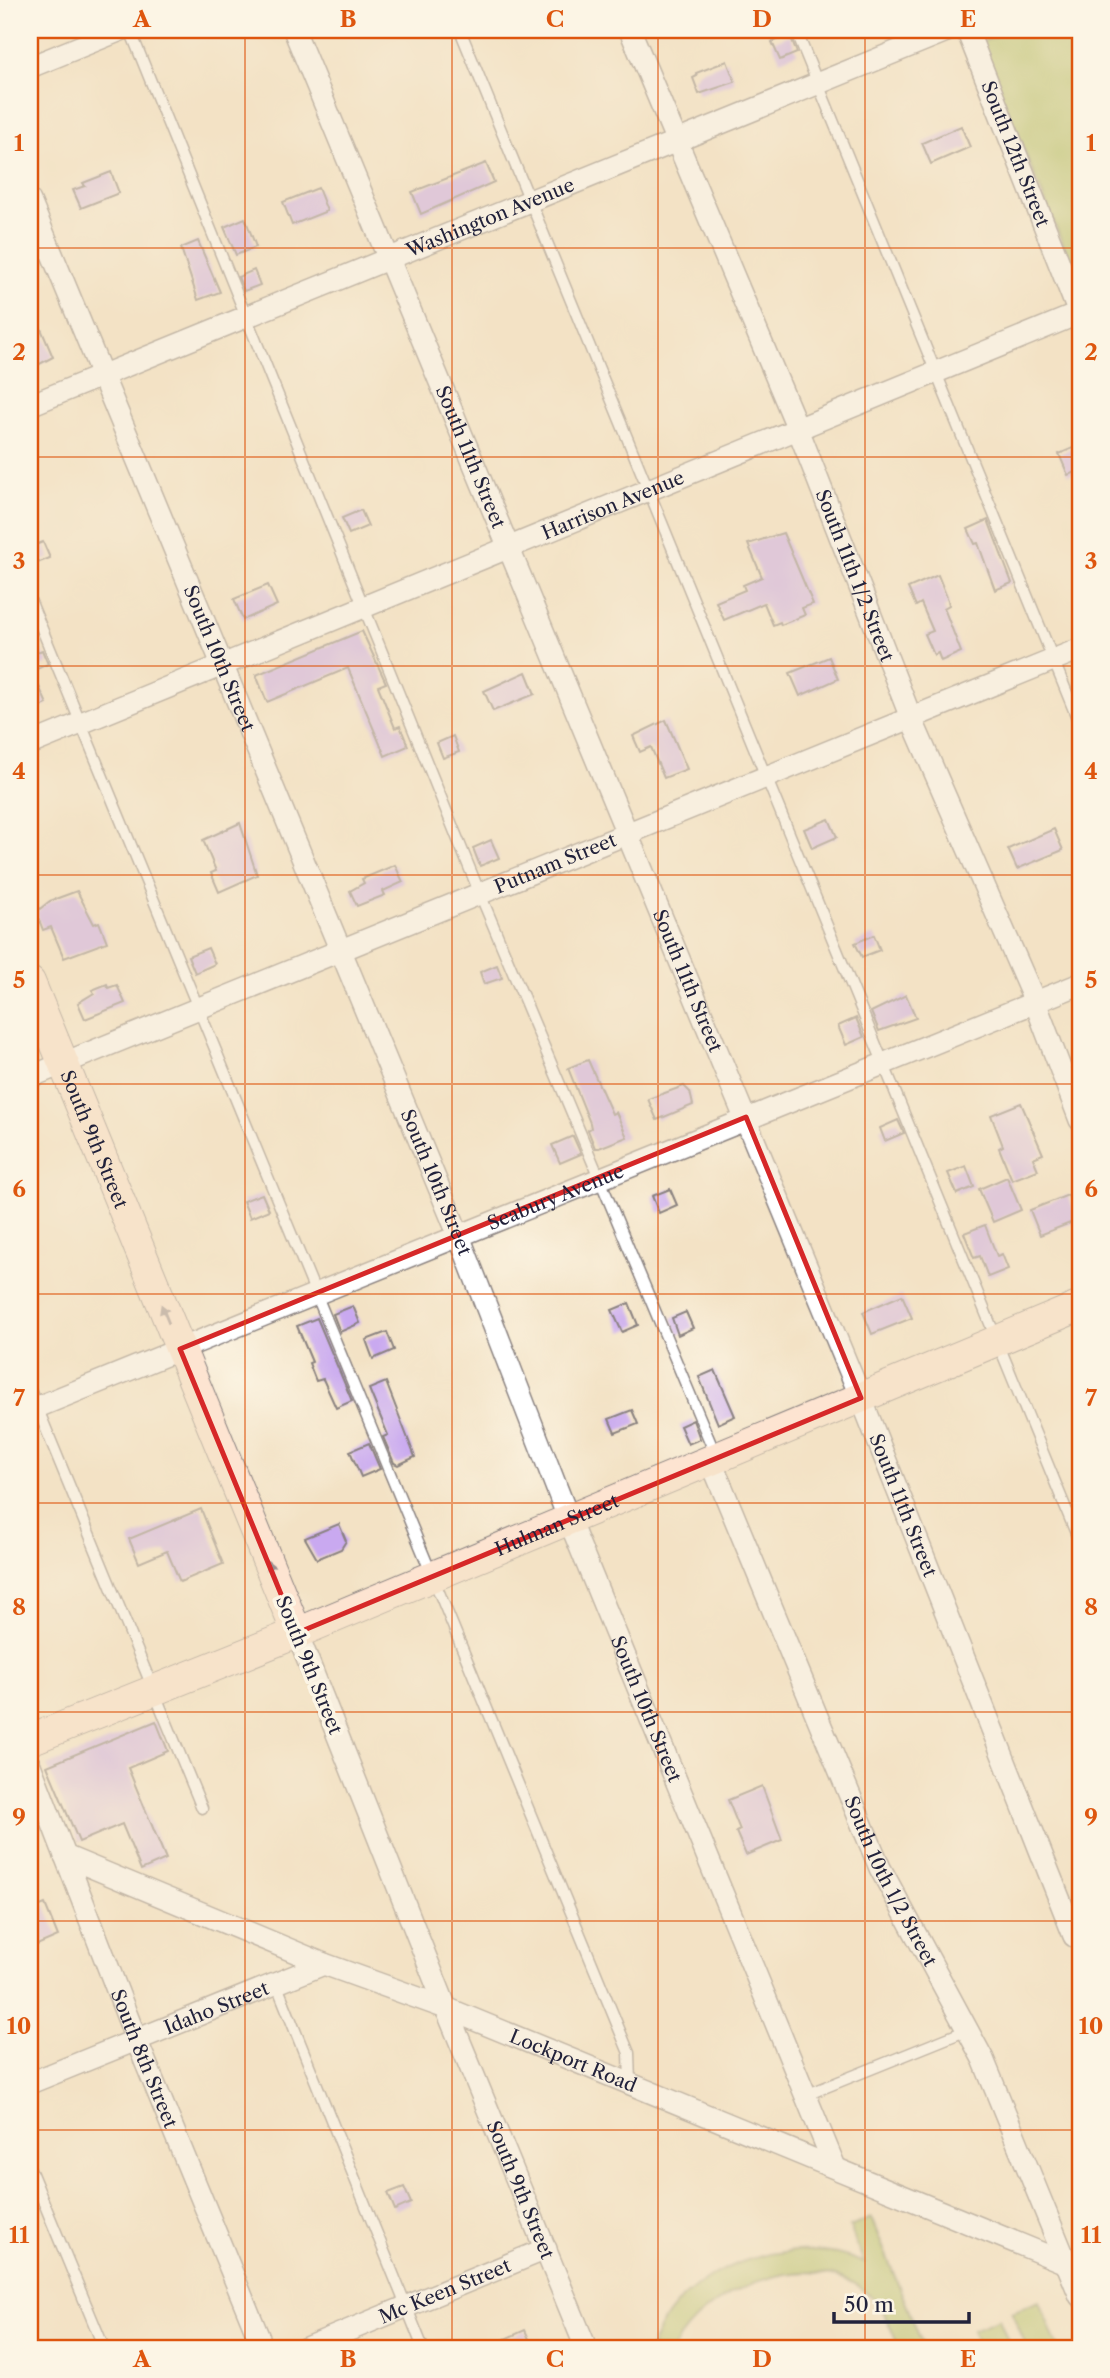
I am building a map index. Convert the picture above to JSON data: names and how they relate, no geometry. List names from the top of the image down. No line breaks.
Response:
{"streets":{"street":["South 12th Street","Washington Avenue","South 11th Street","Harrison Avenue","South 11th 1/2 Street","South 10th Street","Putnam Street","South 9th Street","Seabury Avenue","Hulman Street","South 10th 1/2 Street","Idaho Street","South 8th Street","Lockport Road","Mc Keen Street"]},"crossings":[["South 12th Street","Harrison Avenue"],["Washington Avenue","South 11th Street"],["Washington Avenue","South 11th 1/2 Street"],["Washington Avenue","South 10th Street"],["South 11th Street","Harrison Avenue"],["South 11th Street","Putnam Street"],["South 11th Street","Seabury Avenue"],["South 11th Street","Hulman Street"],["Harrison Avenue","South 11th 1/2 Street"],["Harrison Avenue","South 10th Street"],["South 11th 1/2 Street","Putnam Street"],["South 11th 1/2 Street","Seabury Avenue"],["South 10th Street","Putnam Street"],["South 10th Street","Seabury Avenue"],["South 10th Street","Hulman Street"],["South 10th Street","Lockport Road"],["Putnam Street","South 9th Street"],["South 9th Street","Seabury Avenue"],["South 9th Street","Hulman Street"],["South 9th Street","Lockport Road"],["South 9th Street","Mc Keen Street"],["Hulman Street","South 10th 1/2 Street"],["South 10th 1/2 Street","Lockport Road"],["Idaho Street","South 8th Street"],["Idaho Street","Lockport Road"],["South 8th Street","Lockport Road"]],"one_way":["South 9th Street"],"scale_bar":"50 m","grid":{"columns":["A","B","C","D","E"],"rows":["1","2","3","4","5","6","7","8","9","10","11"]}}
